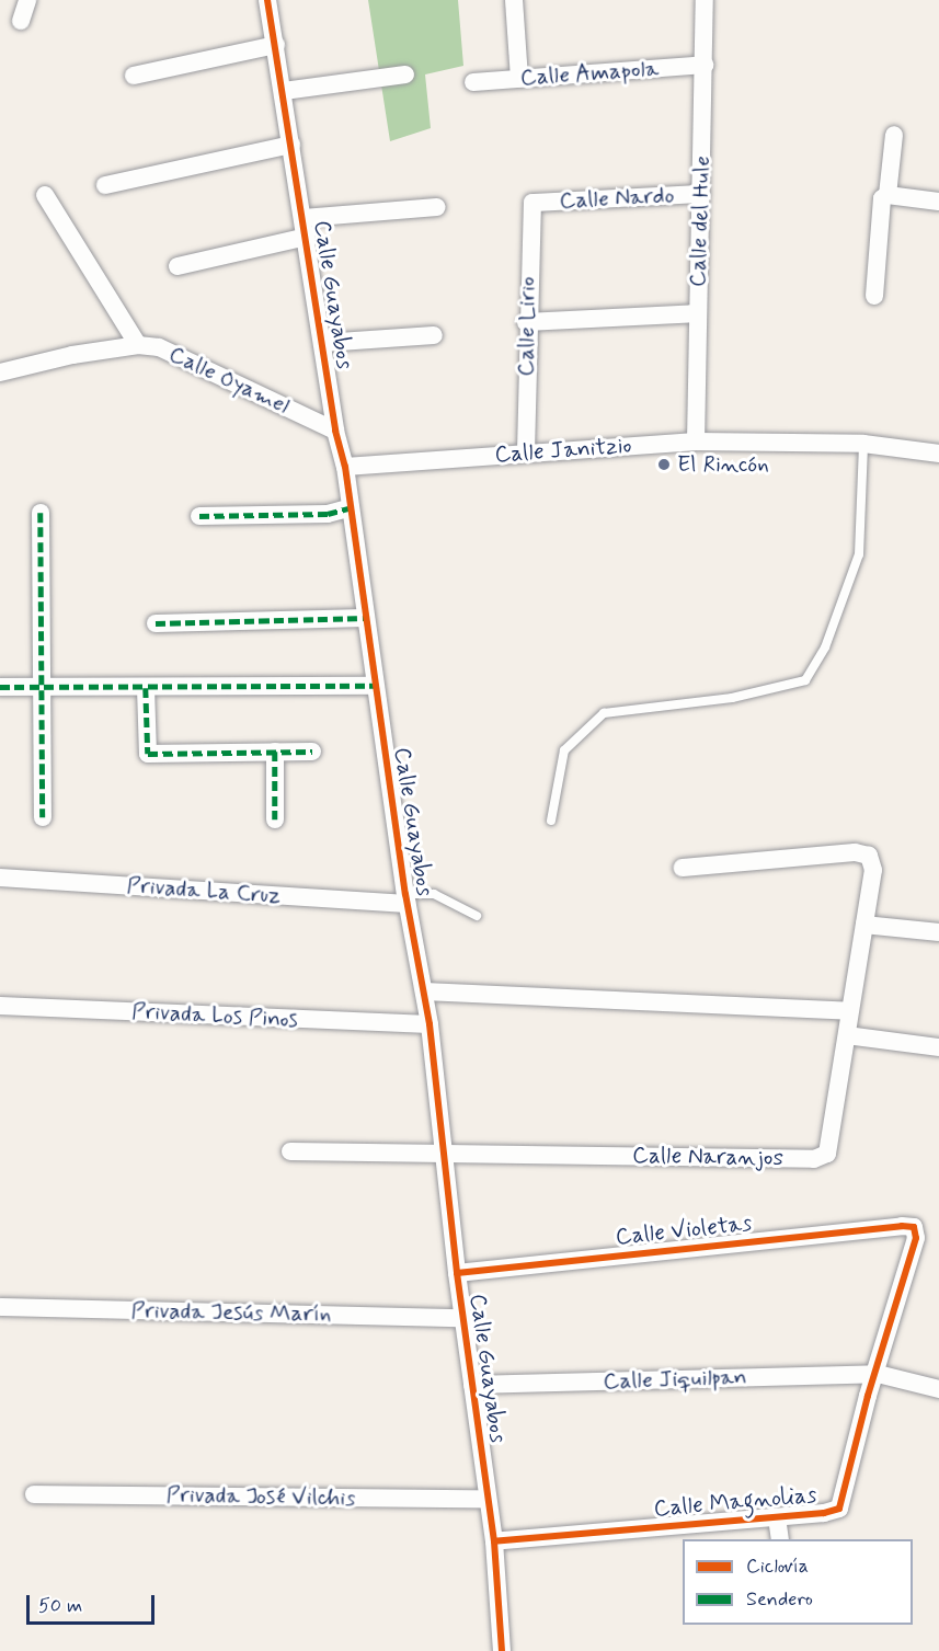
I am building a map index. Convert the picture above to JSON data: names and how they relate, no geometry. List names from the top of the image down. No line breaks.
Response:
{"streets":{"street":["Calle Amapola","Calle Nardo","Calle del Hule","Calle Guayabos","Calle Lirio","Calle Oyamel","Calle Janitzio","Privada La Cruz","Privada Los Pinos","Calle Naranjos","Calle Violetas","Privada Jesús Marín","Calle Jiquilpan","Privada José Vilchis","Calle Magnolias"]},"crossings":[["Calle Amapola","Calle del Hule"],["Calle Nardo","Calle del Hule"],["Calle Nardo","Calle Lirio"],["Calle del Hule","Calle Janitzio"],["Calle Guayabos","Calle Oyamel"],["Calle Guayabos","Calle Janitzio"],["Calle Guayabos","Privada La Cruz"],["Calle Guayabos","Privada Los Pinos"],["Calle Guayabos","Calle Naranjos"],["Calle Guayabos","Calle Violetas"],["Calle Guayabos","Privada Jesús Marín"],["Calle Guayabos","Calle Jiquilpan"],["Calle Guayabos","Privada José Vilchis"],["Calle Guayabos","Calle Magnolias"],["Calle Lirio","Calle Janitzio"],["Calle Violetas","Calle Jiquilpan"],["Calle Violetas","Calle Magnolias"],["Calle Jiquilpan","Calle Magnolias"]],"places":["El Rincón"],"legend":["Ciclovía","Sendero"],"scale_bar":"50 m"}
